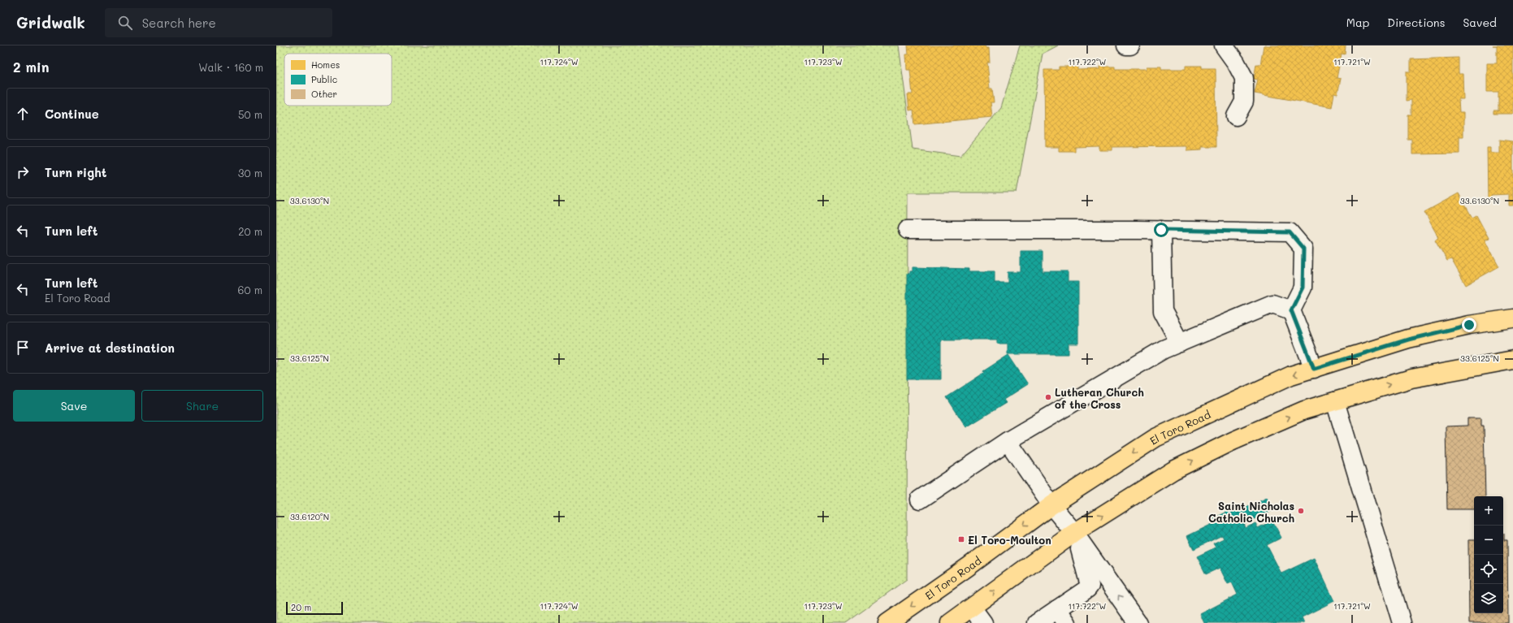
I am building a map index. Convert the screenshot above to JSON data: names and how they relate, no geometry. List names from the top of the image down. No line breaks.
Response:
{"streets":{"main road":["El Toro Road"]},"places":{"other":["Lutheran Church of the Cross","Saint Nicholas Catholic Church"],"transit":["El Toro-Moulton"]},"legend":["Homes","Public","Other"],"scale_bar":"20 m","page":{"header":"Gridwalk","search":"Search here","nav":["Map","Directions","Saved"],"heading":["2 min","Walk · 160 m"],"list":[["Continue","50 m"],["Turn right","30 m"],["Turn left","20 m"],["Turn left","El Toro Road","60 m"],"Arrive at destination"],"buttons":["Save","Share"],"map_buttons":["+","−"],"scale":"20 m"},"coordinates":["117.724°W","117.723°W","117.722°W","117.721°W","33.6130°N","33.6125°N","33.6120°N"]}
